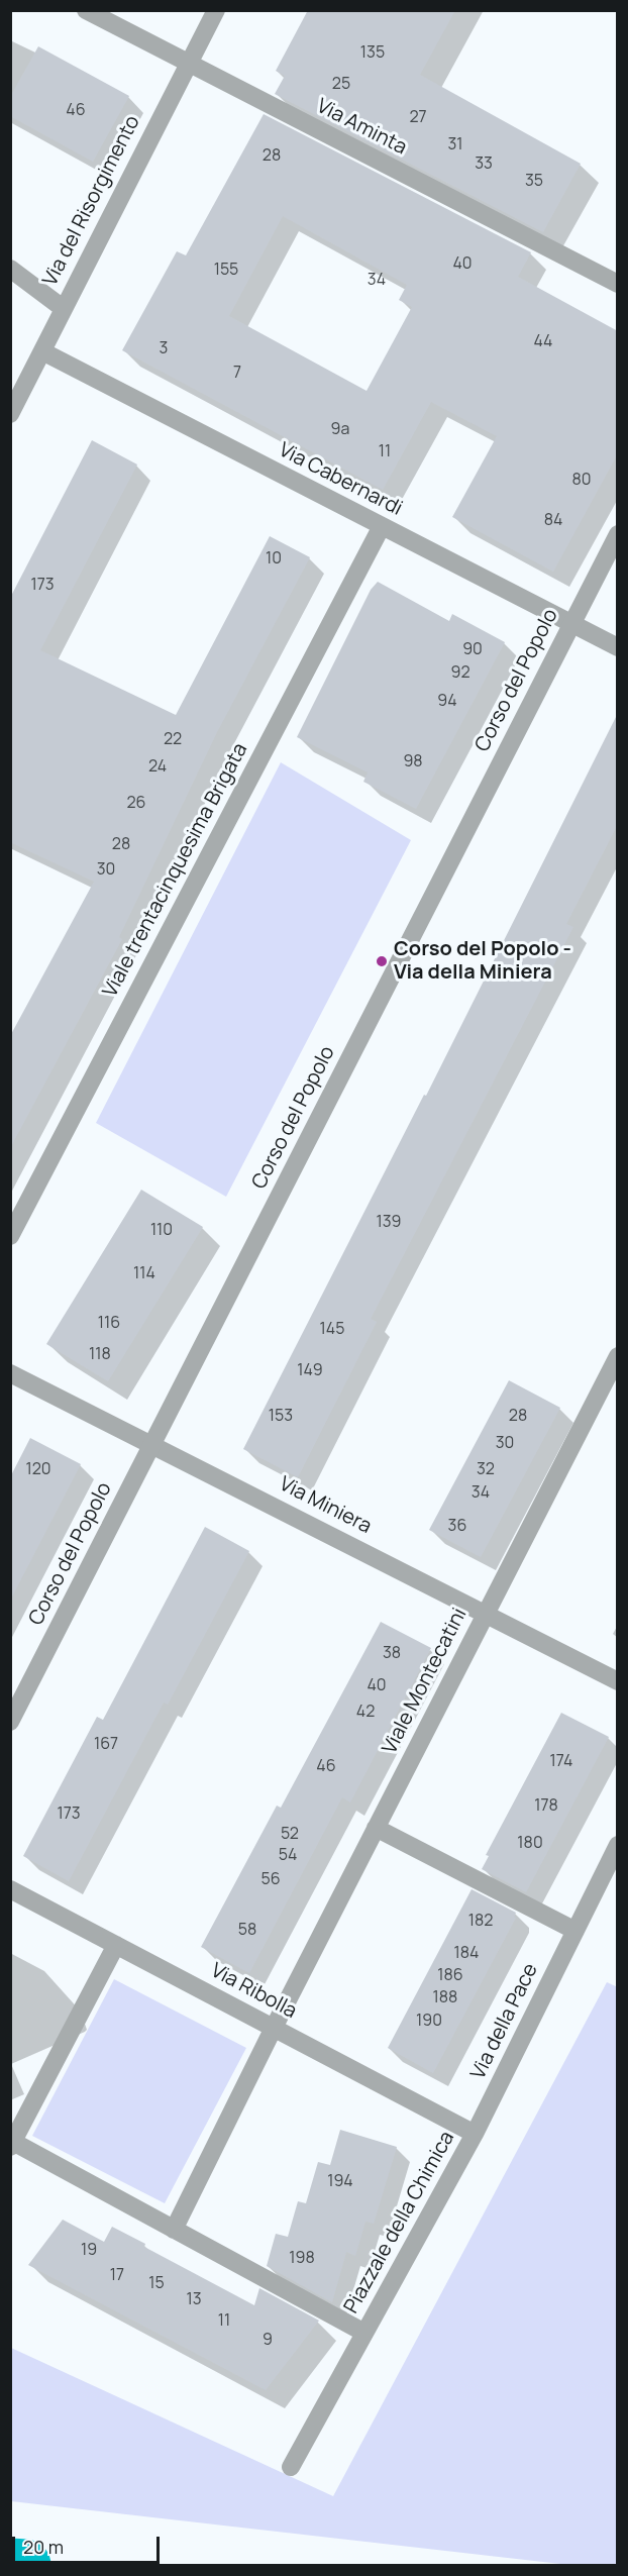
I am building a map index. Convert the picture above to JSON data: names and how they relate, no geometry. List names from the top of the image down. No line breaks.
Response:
{"streets":{"street":["Via Aminta","Via del Risorgimento","Via Cabernardi","Corso del Popolo","Viale trentacinquesima Brigata","Via Miniera","Viale Montecatini","Via Ribolla","Via della Pace","Piazzale della Chimica"]},"crossings":[["Via Aminta","Via del Risorgimento"],["Via del Risorgimento","Via Cabernardi"],["Via Cabernardi","Corso del Popolo"],["Via Cabernardi","Viale trentacinquesima Brigata"],["Corso del Popolo","Via Miniera"],["Via Miniera","Viale Montecatini"],["Viale Montecatini","Via Ribolla"],["Via Ribolla","Via della Pace"],["Via Ribolla","Piazzale della Chimica"],["Via della Pace","Piazzale della Chimica"]],"places":["Corso del Popolo - Via della Miniera"],"house_numbers":["135","25","46","27","31","28","33","35","40","155","34","44","3","7","9a","11","80","84","10","173","90","92","94","22","98","24","26","28","30","139","110","114","116","145","118","149","153","28","30","120","32","34","36","38","40","42","167","174","46","178","173","52","180","54","56","182","58","184","186","188","190","194","19","198","17","15","13","11","9"],"scale_bar":"20 m"}
